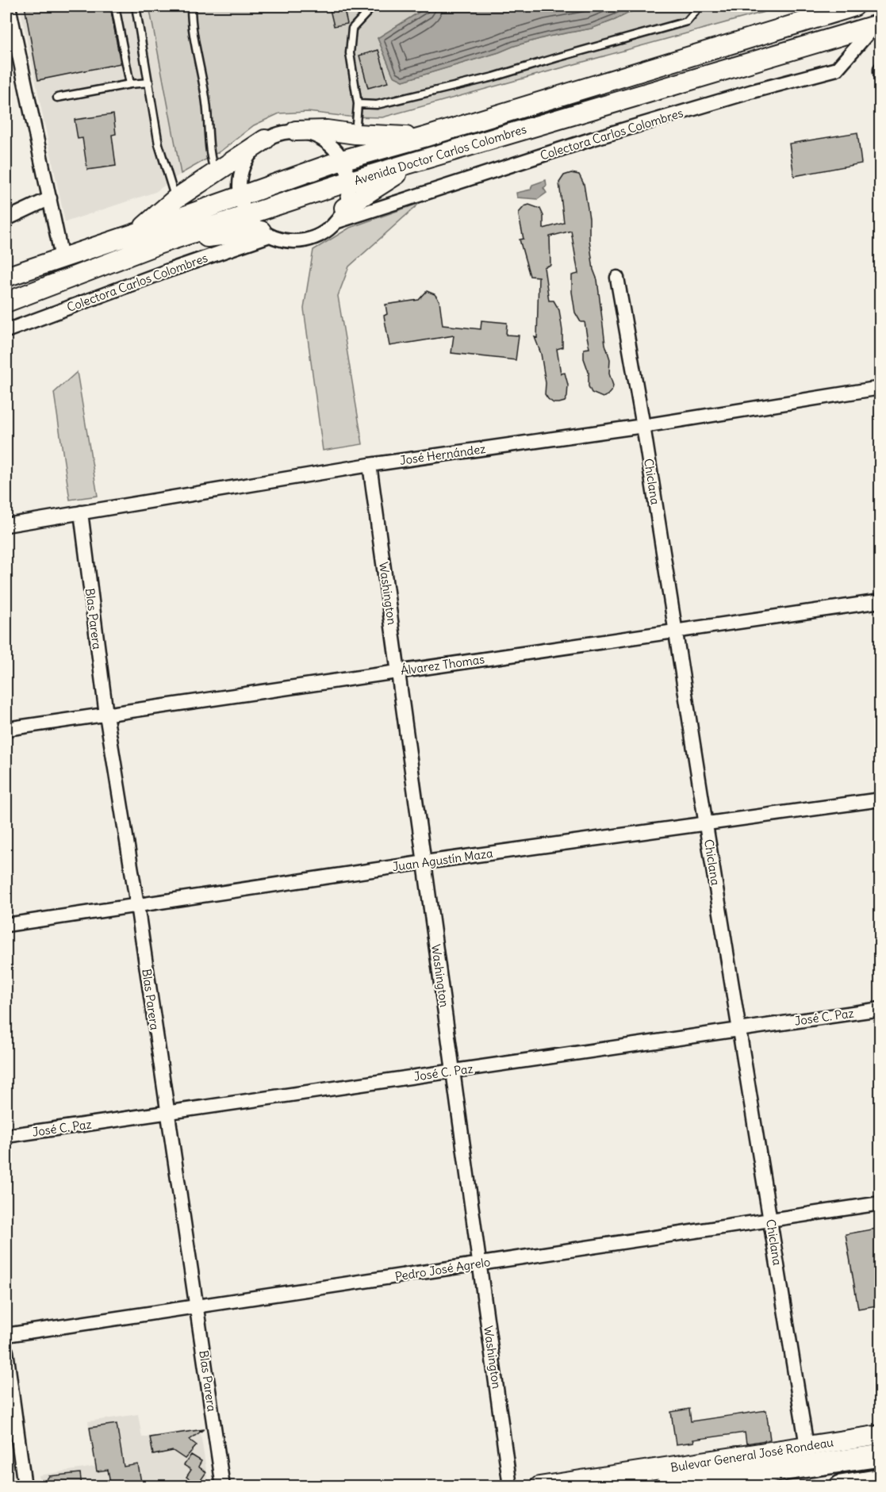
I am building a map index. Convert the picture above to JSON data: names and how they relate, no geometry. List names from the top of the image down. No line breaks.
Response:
{"streets":{"main road":["Avenida Doctor Carlos Colombres","Bulevar General José Rondeau"],"street":["Colectora Carlos Colombres","José Hernández","Chiclana","Washington","Blas Parera","Álvarez Thomas","Juan Agustín Maza","José C. Paz","Pedro José Agrelo"]},"crossings":[["Colectora Carlos Colombres","Avenida Doctor Carlos Colombres"],["José Hernández","Chiclana"],["José Hernández","Washington"],["José Hernández","Blas Parera"],["Chiclana","Álvarez Thomas"],["Chiclana","Juan Agustín Maza"],["Chiclana","José C. Paz"],["Chiclana","Pedro José Agrelo"],["Chiclana","Bulevar General José Rondeau"],["Washington","Álvarez Thomas"],["Washington","Juan Agustín Maza"],["Washington","José C. Paz"],["Washington","Pedro José Agrelo"],["Blas Parera","Álvarez Thomas"],["Blas Parera","Juan Agustín Maza"],["Blas Parera","José C. Paz"],["Blas Parera","Pedro José Agrelo"]]}
